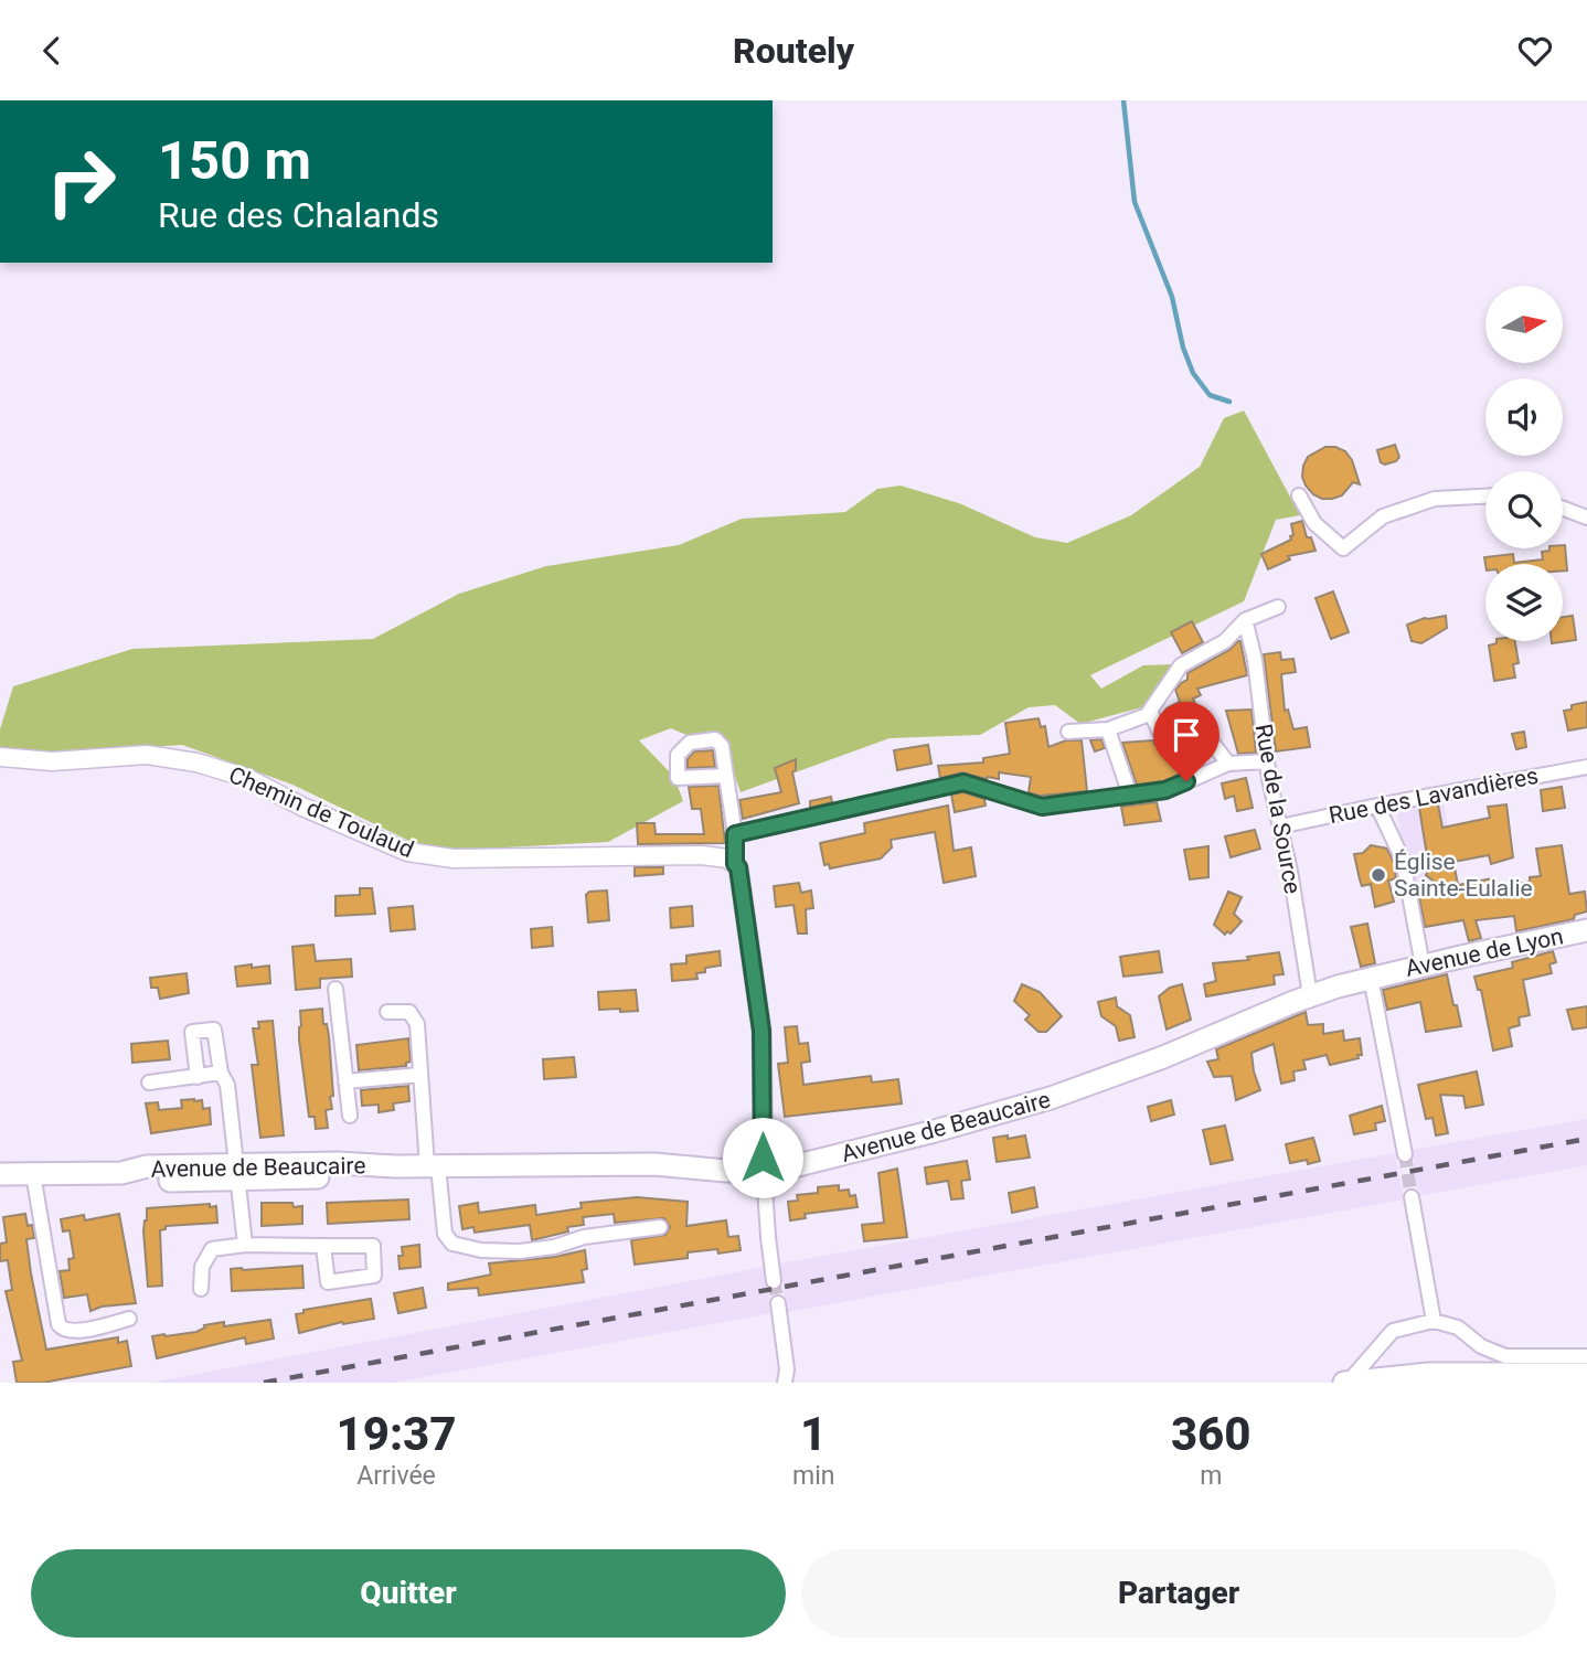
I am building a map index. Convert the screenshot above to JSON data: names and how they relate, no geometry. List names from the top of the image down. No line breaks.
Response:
{"streets":{"main road":["Avenue de Lyon","Avenue de Beaucaire"],"street":["Rue des Lavandières","Rue de la Source","Chemin de Toulaud"]},"crossings":[["Rue des Lavandières","Rue de la Source"],["Rue de la Source","Avenue de Beaucaire"],["Avenue de Lyon","Avenue de Beaucaire"]],"places":["Église Sainte-Eulalie"],"north":"right","page":{"header":"Routely","turn":["150 m","Rue des Chalands"],"eta":["19:37","Arrivée","1","min","360","m"],"buttons":["Quitter","Partager"]}}
